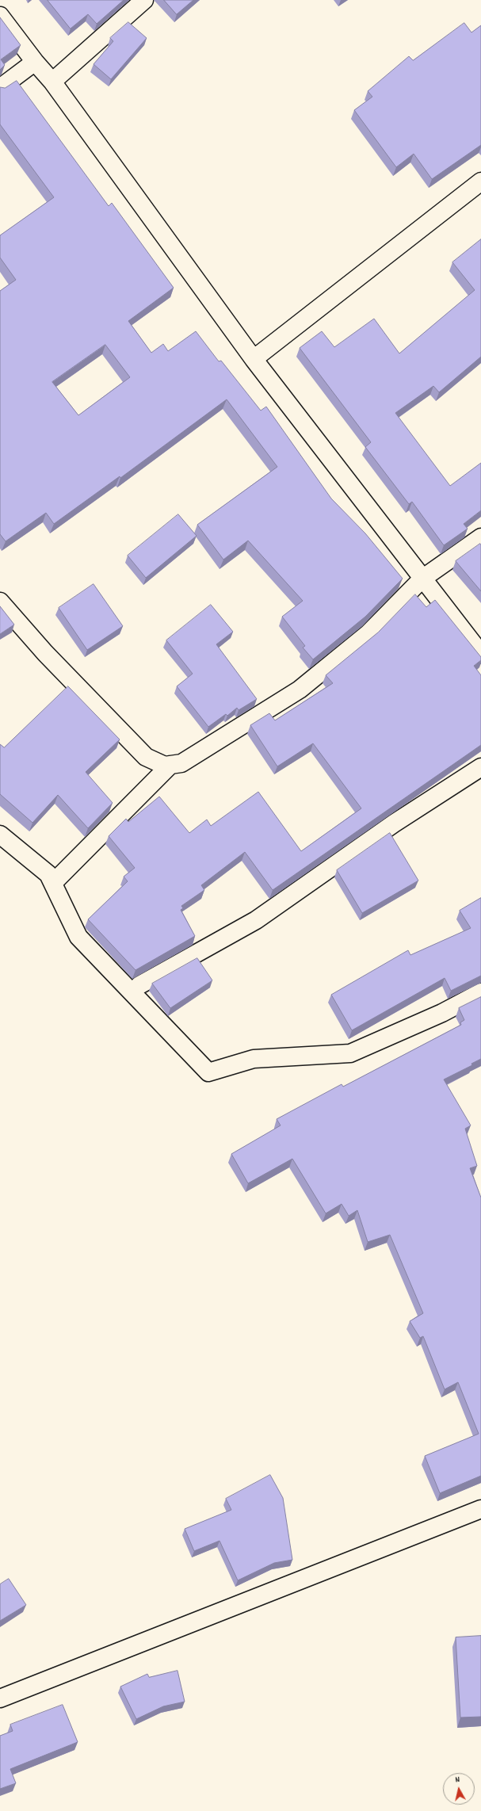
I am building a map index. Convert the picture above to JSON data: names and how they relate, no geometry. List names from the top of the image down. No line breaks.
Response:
{"north":"top"}
